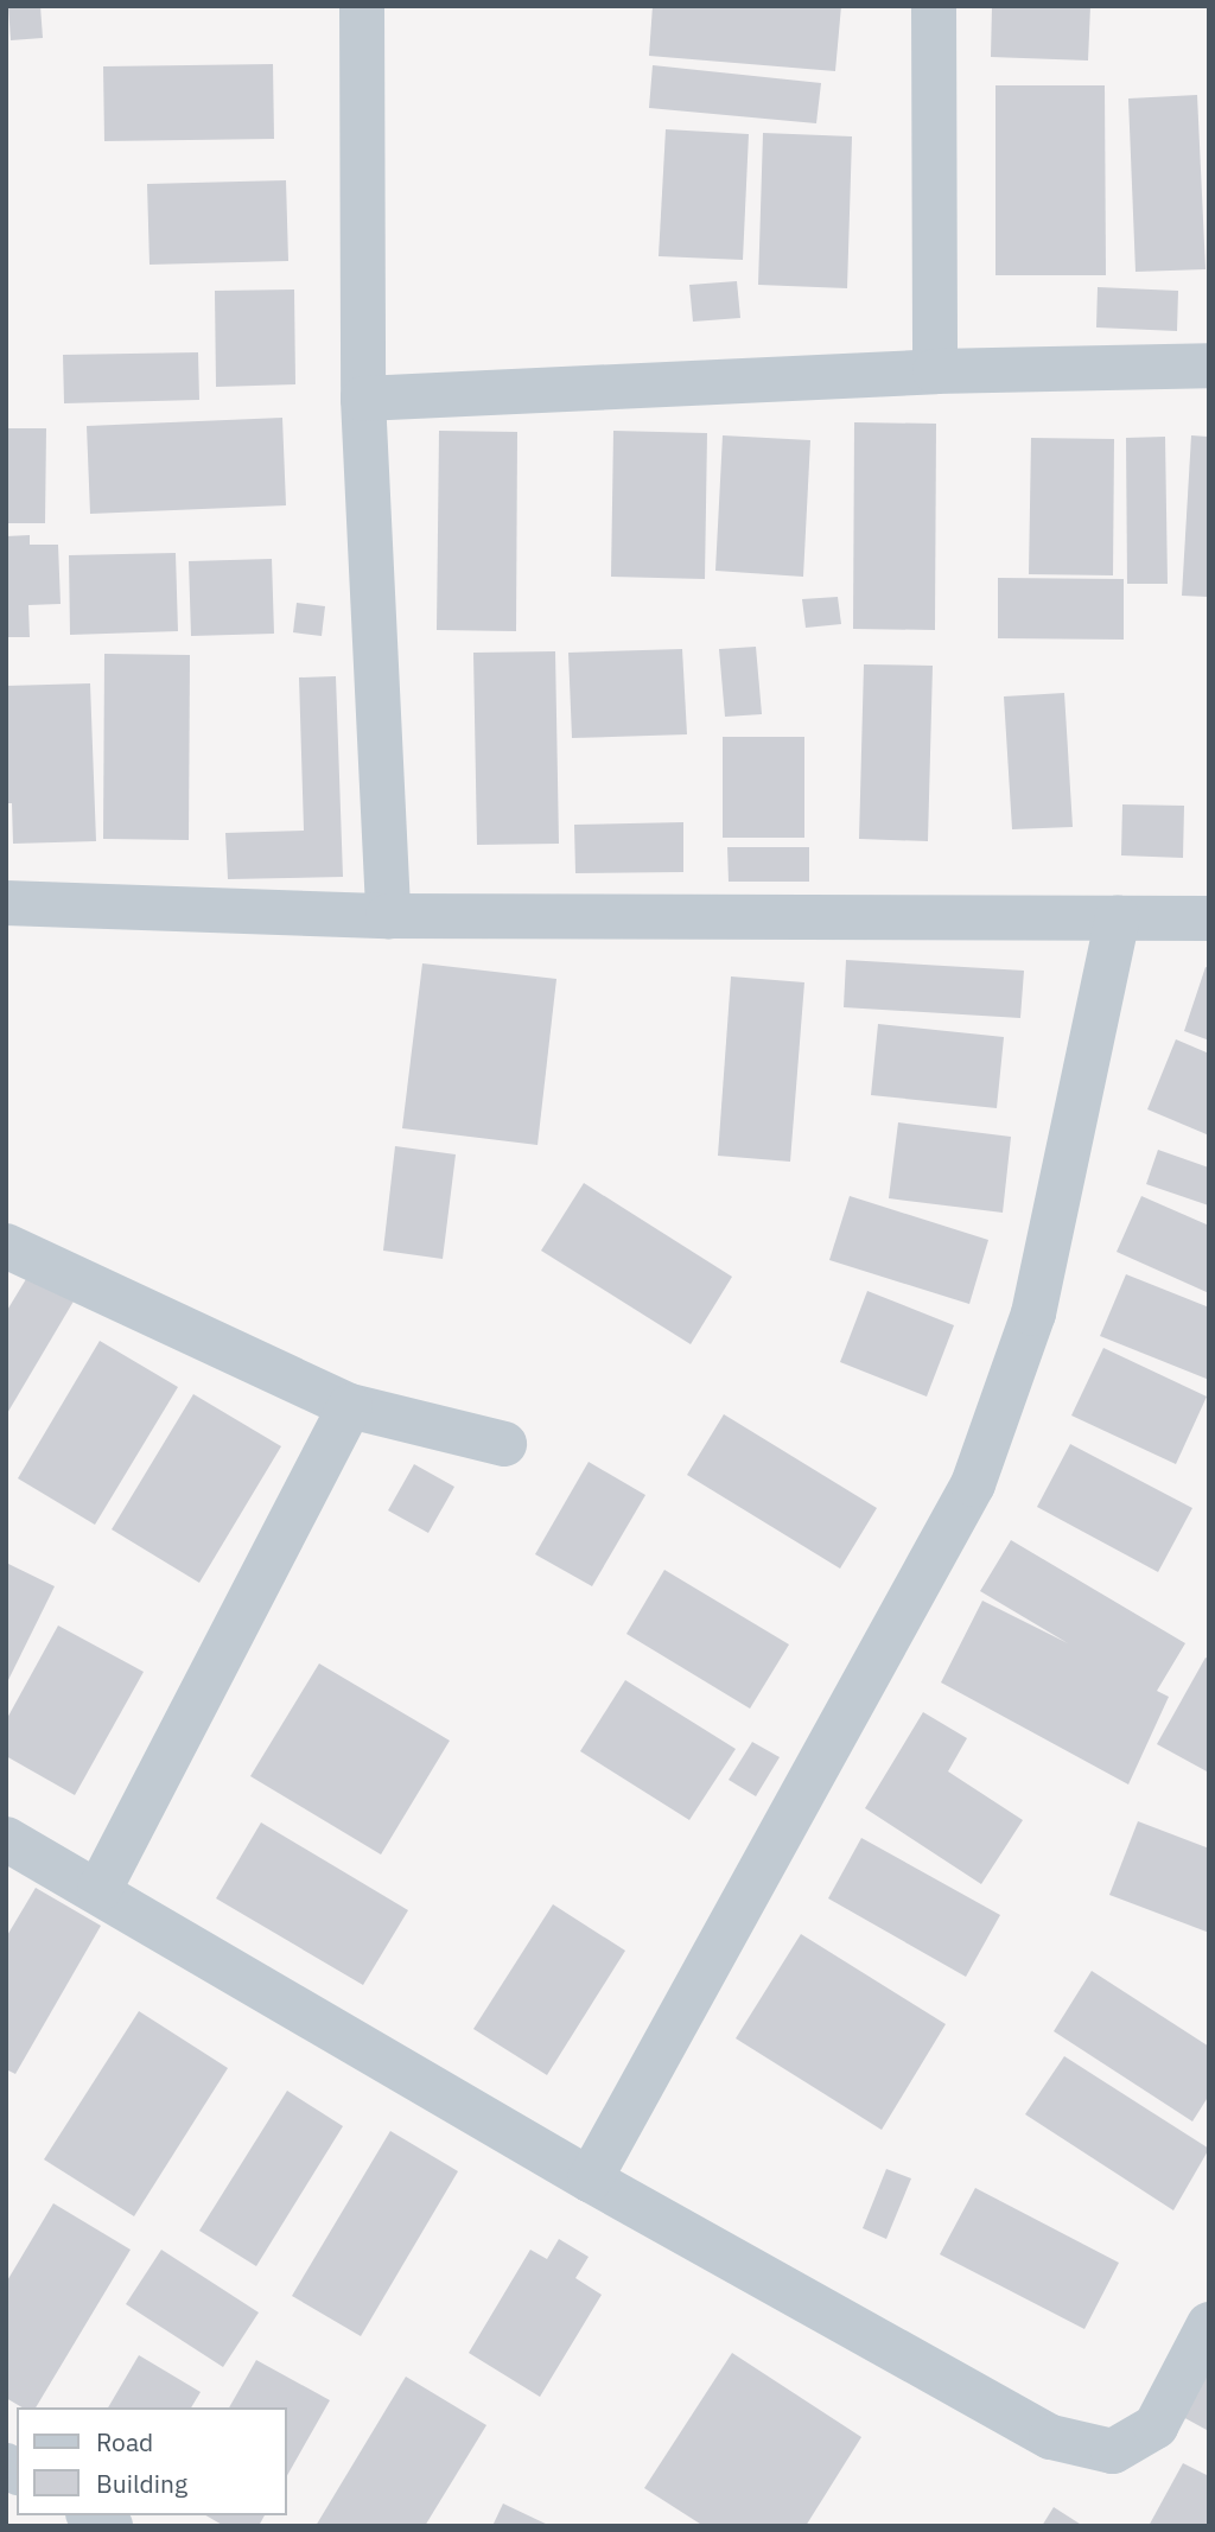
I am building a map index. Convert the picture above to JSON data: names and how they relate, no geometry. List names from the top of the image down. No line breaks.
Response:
{"legend":["Road","Building"]}
